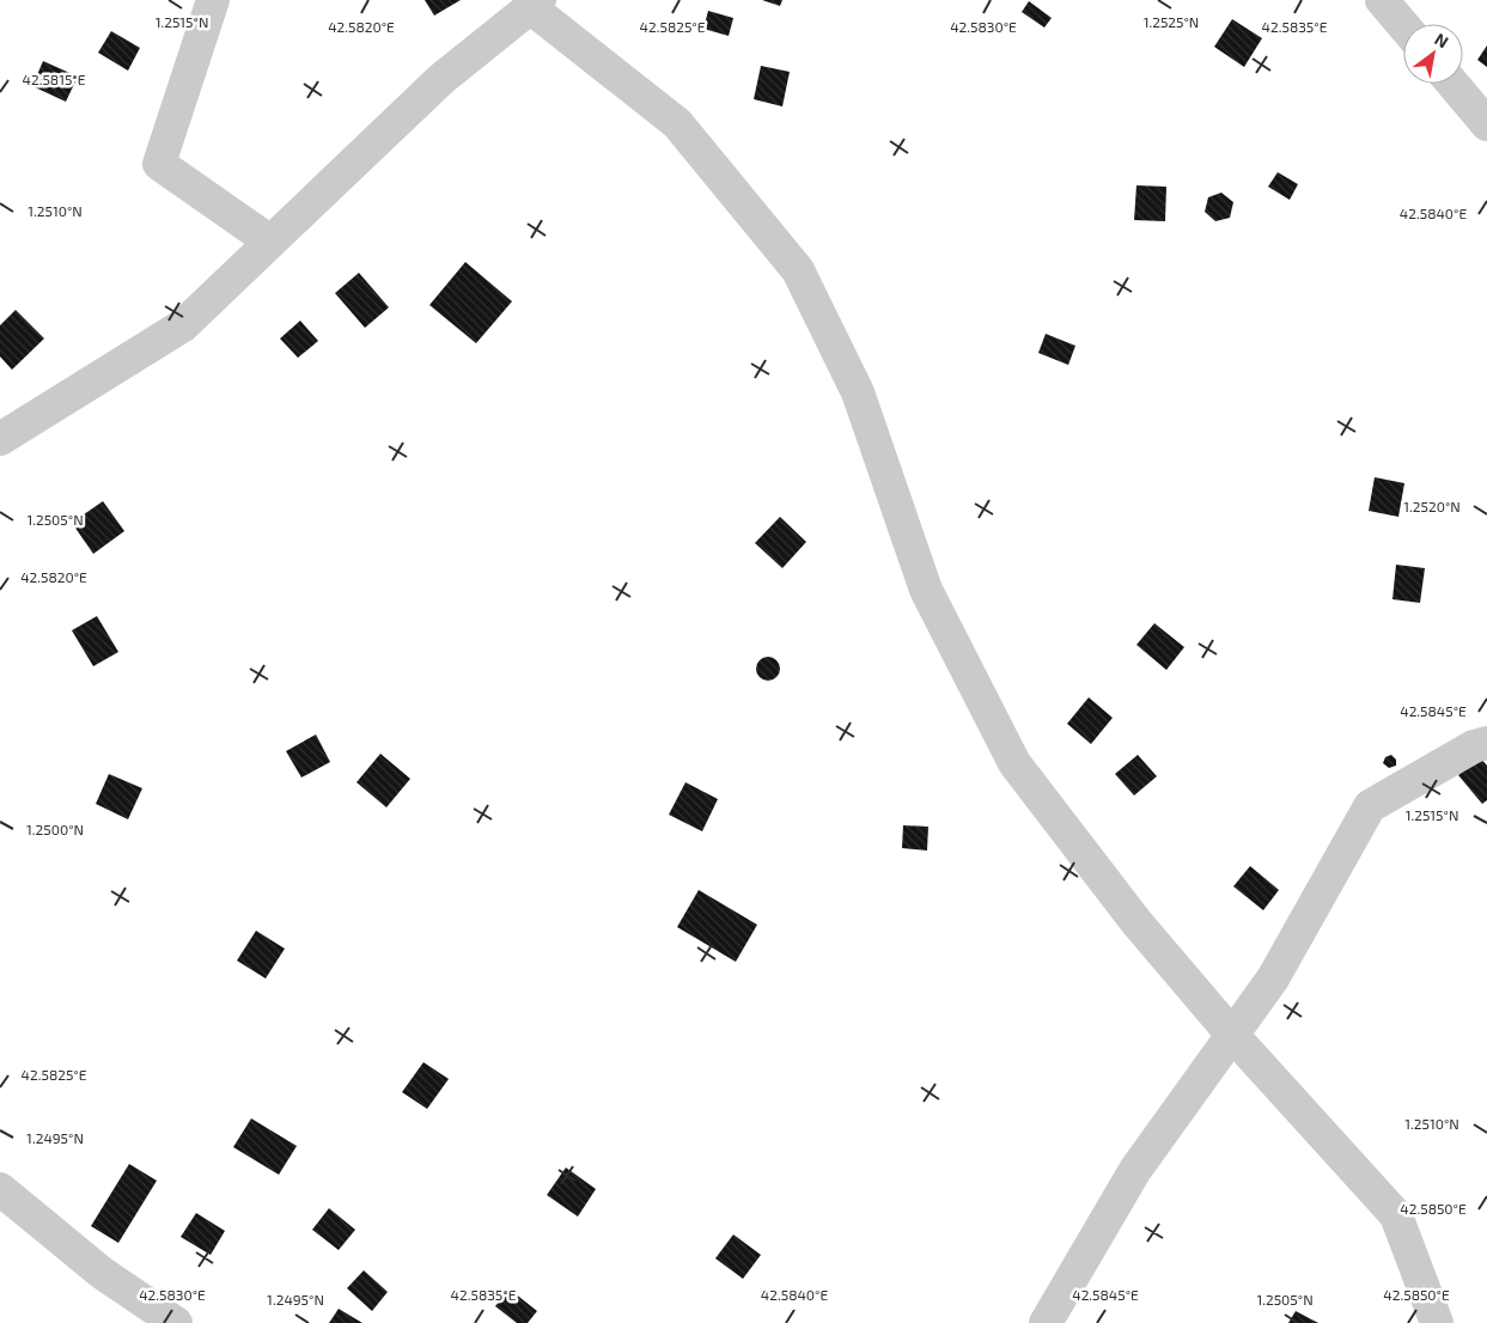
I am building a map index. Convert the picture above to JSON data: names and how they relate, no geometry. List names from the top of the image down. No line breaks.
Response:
{"north":"top right","coordinates":["1.2515°N","1.2525°N","42.5820°E","42.5825°E","42.5830°E","42.5835°E","42.5815°E","1.2510°N","42.5840°E","1.2520°N","1.2505°N","42.5845°E","1.2500°N","1.2495°N","42.5850°E"]}
